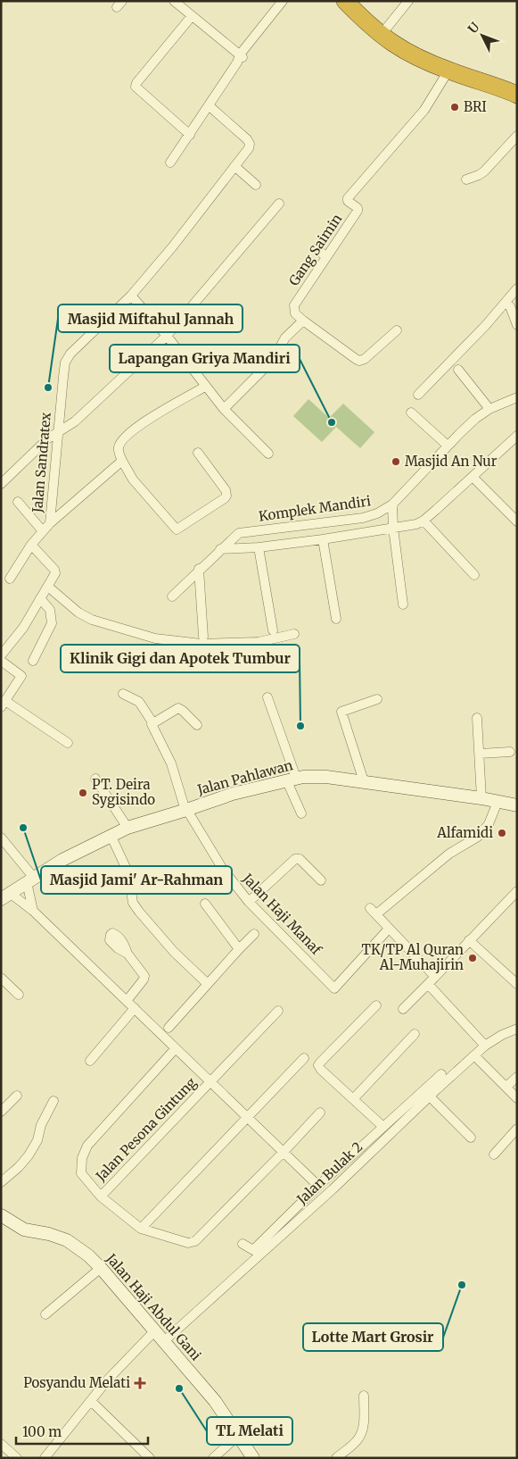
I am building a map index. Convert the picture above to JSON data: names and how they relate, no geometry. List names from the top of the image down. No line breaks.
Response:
{"streets":{"main road":["Jalan Pahlawan","Jalan Haji Abdul Gani"],"street":["Gang Saimin","Jalan Sandratex","Komplek Mandiri","Jalan Haji Manaf","Jalan Pesona Gintung","Jalan Bulak 2"]},"crossings":[["Jalan Pahlawan","Jalan Haji Manaf"],["Jalan Pahlawan","Jalan Pesona Gintung"],["Jalan Bulak 2","Jalan Haji Abdul Gani"]],"places":{"other":["BRI","Masjid Miftahul Jannah","Lapangan Griya Mandiri","Masjid An Nur","Klinik Gigi dan Apotek Tumbur","PT. Deira Sygisindo","Masjid Jami' Ar-Rahman","Alfamidi","TK/TP Al Quran Al-Muhajirin","Lotte Mart Grosir","TL Melati"],"health":["Posyandu Melati"]},"scale_bar":"100 m","north":"top left"}
